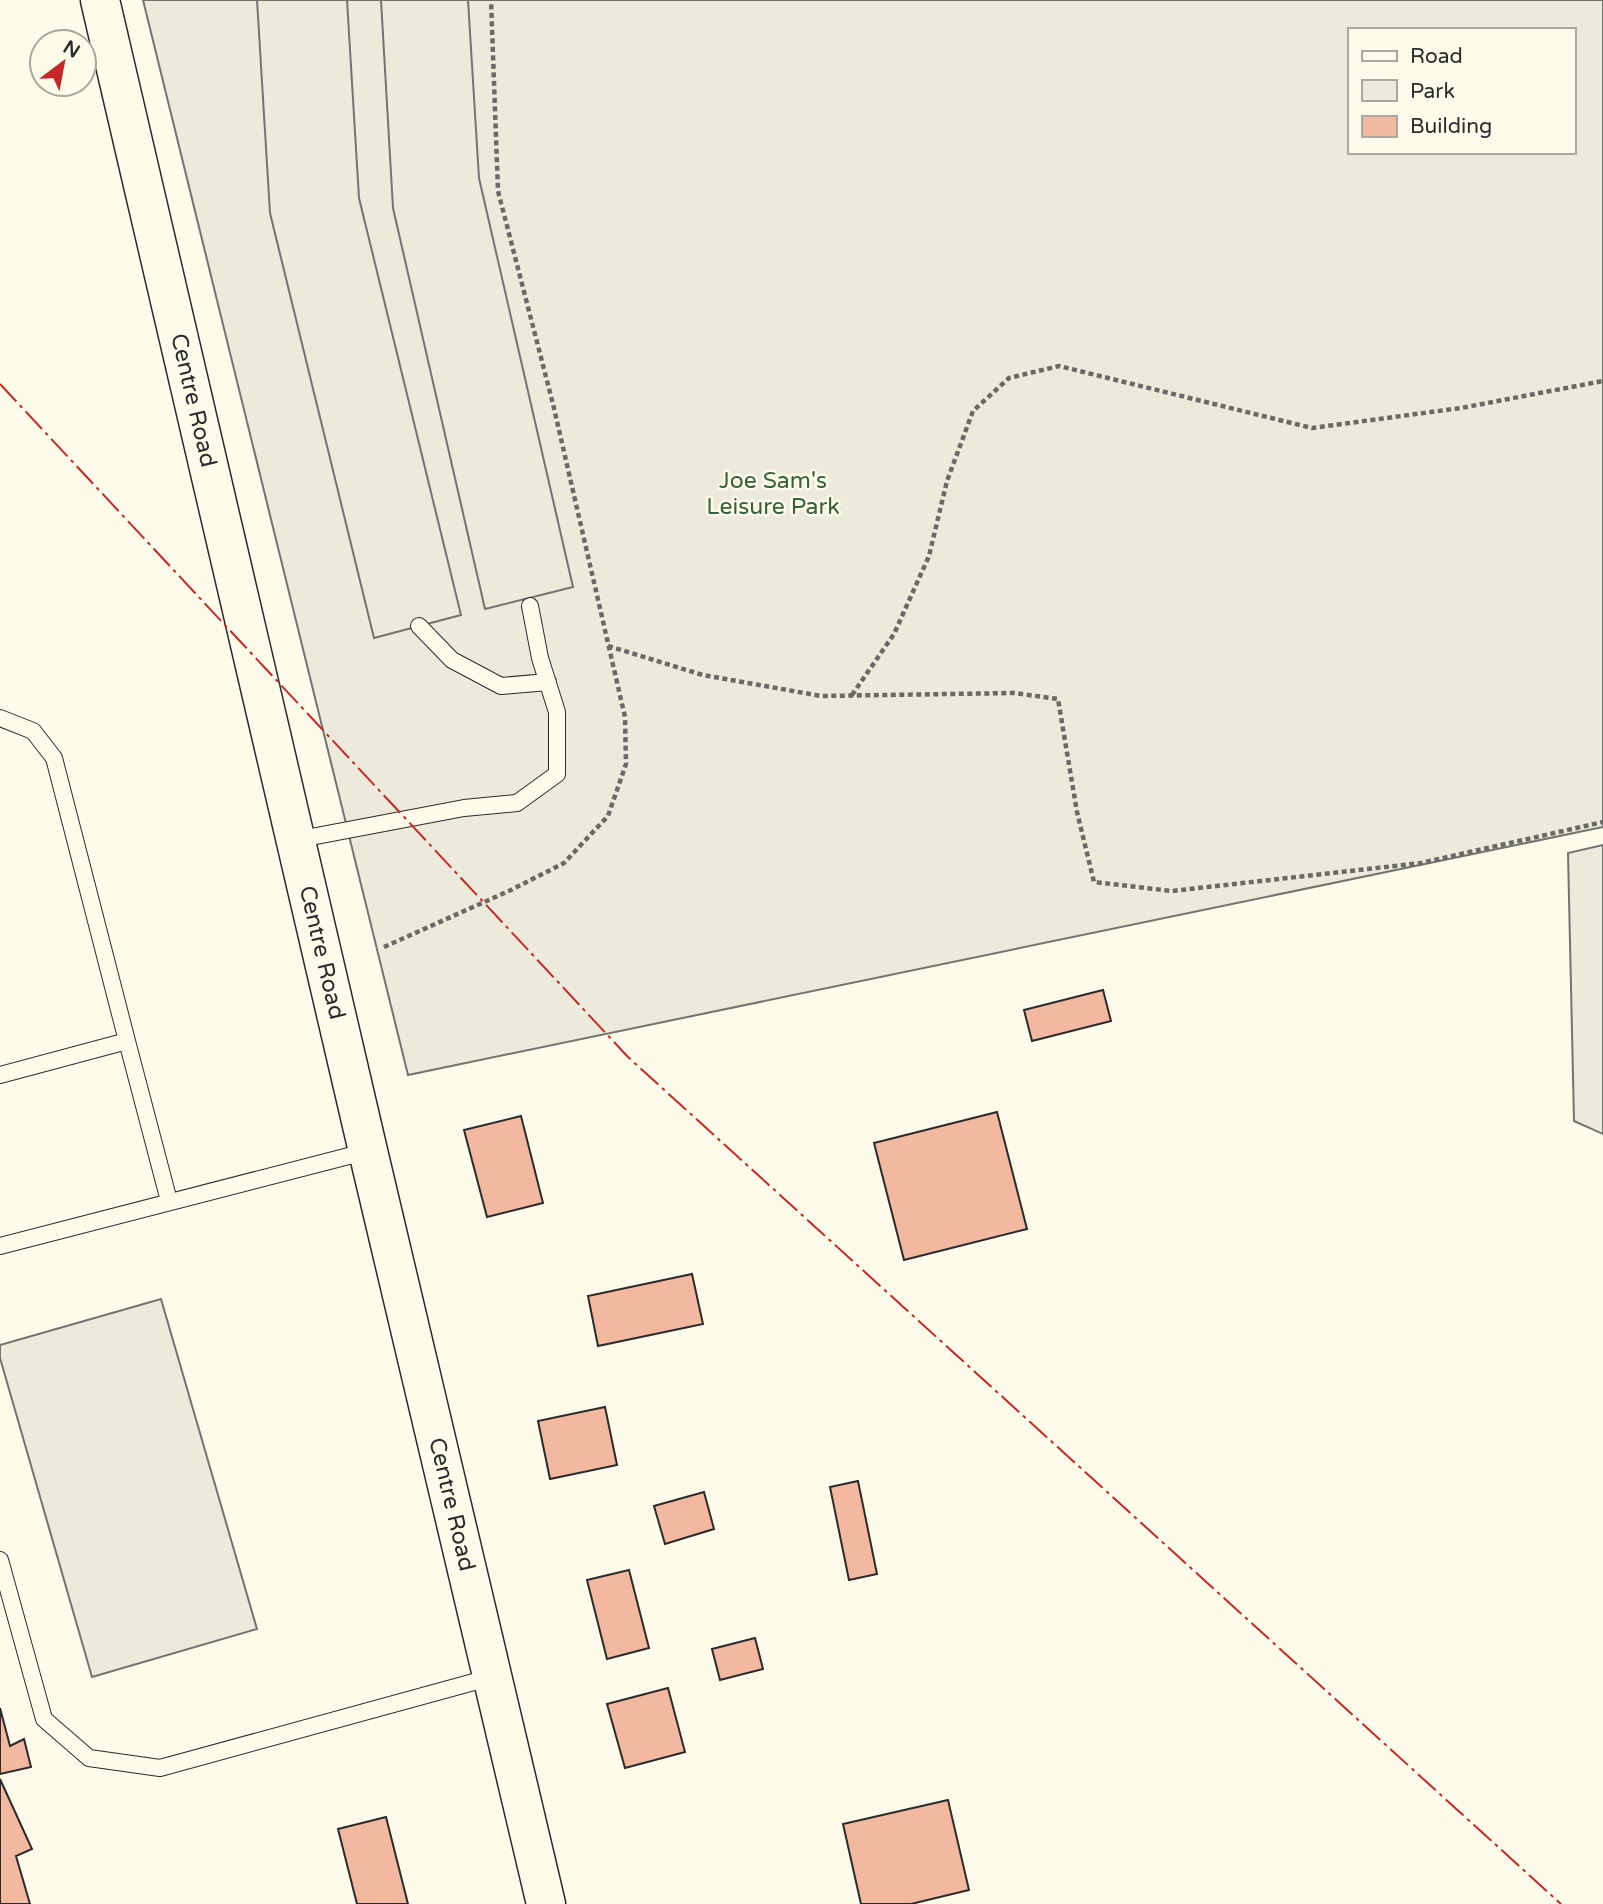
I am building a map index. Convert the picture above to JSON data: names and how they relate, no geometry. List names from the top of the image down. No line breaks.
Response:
{"streets":{"main road":["Centre Road"]},"parks":["Joe Sam's Leisure Park"],"legend":["Road","Park","Building"],"north":"top right"}
